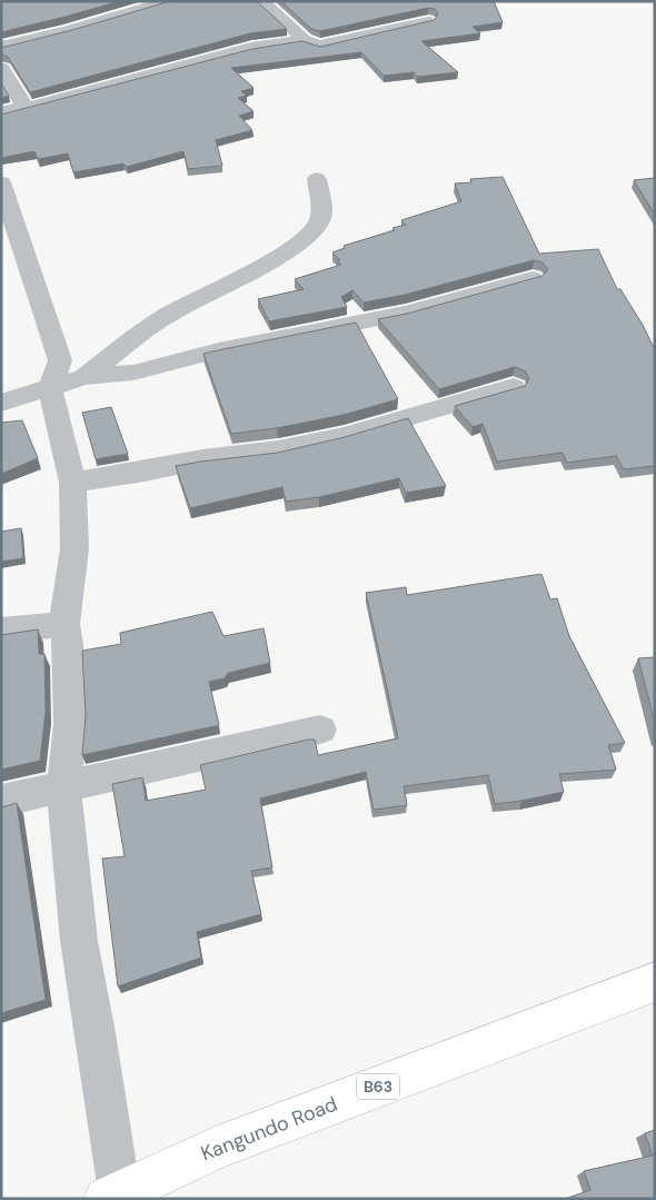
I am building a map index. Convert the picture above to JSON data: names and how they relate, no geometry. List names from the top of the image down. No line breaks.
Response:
{"streets":{"highway":["B63","Kangundo Road"]}}
